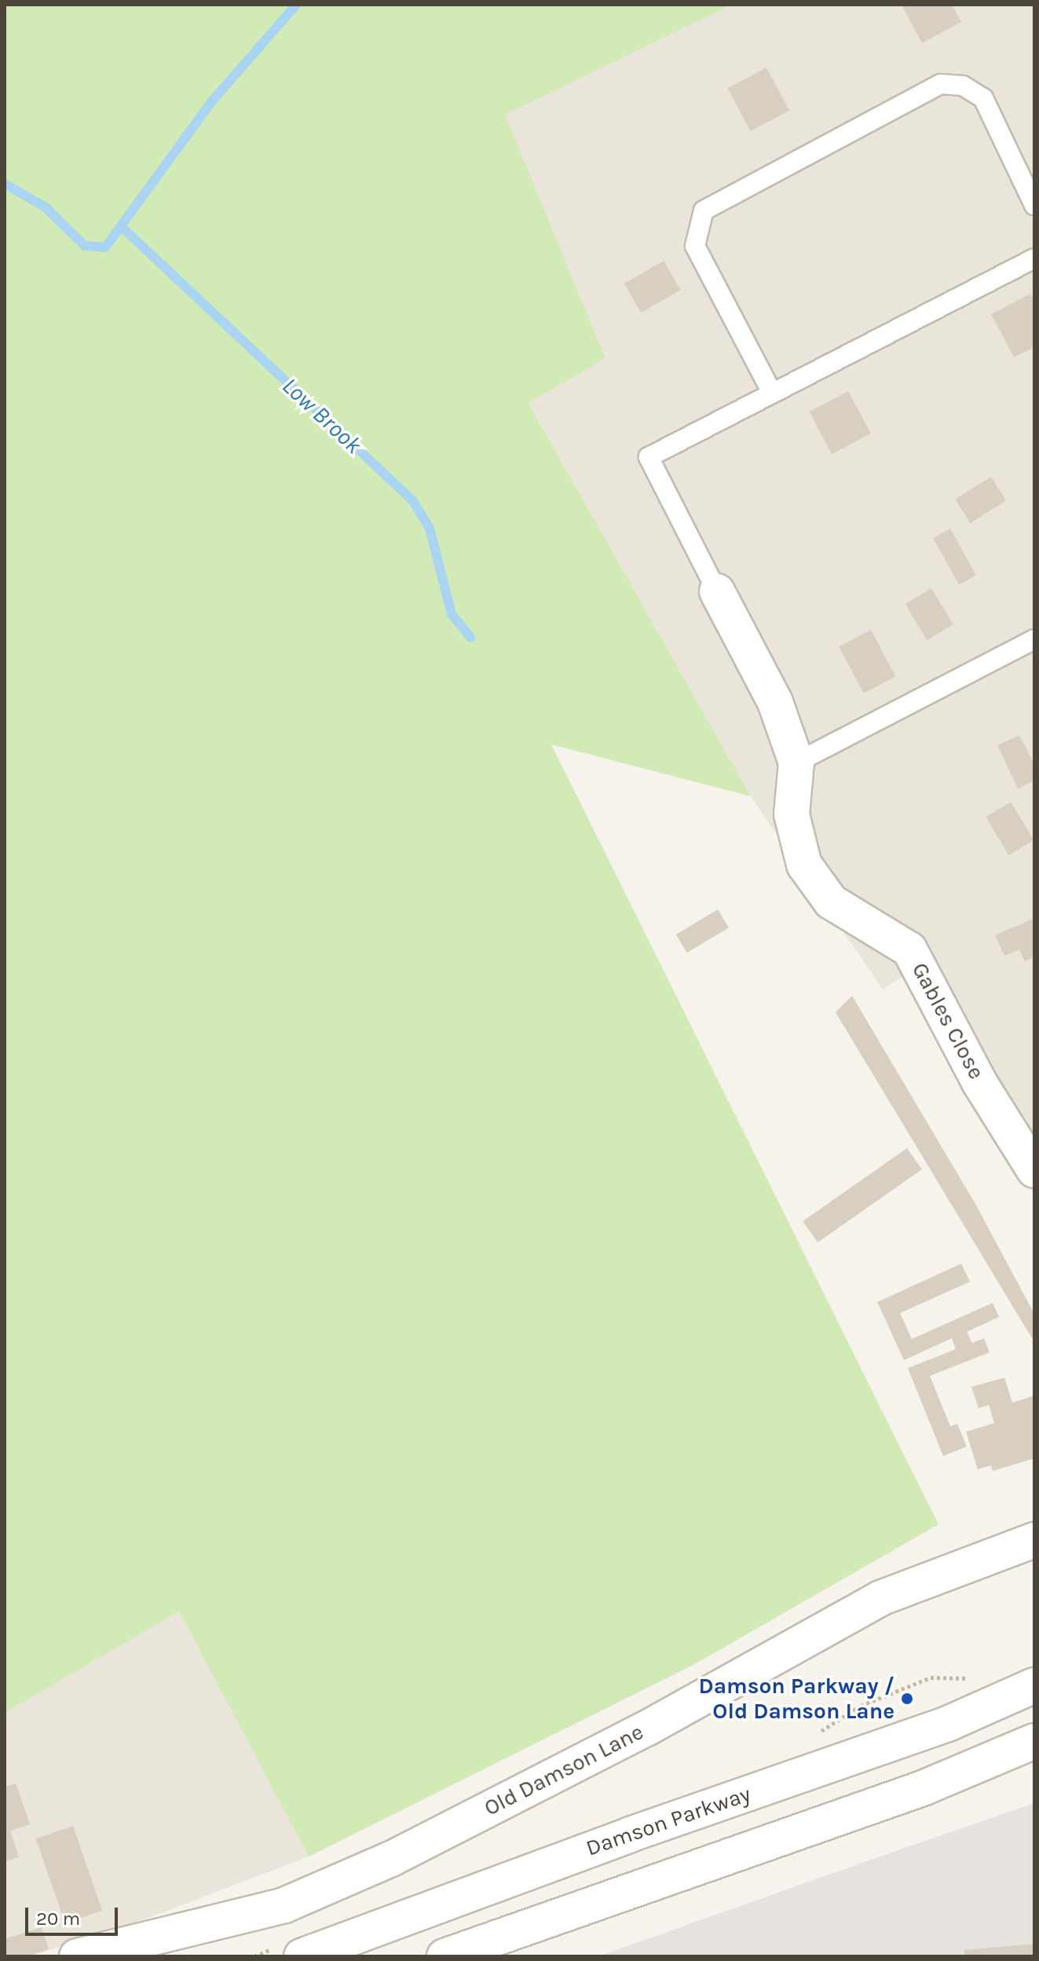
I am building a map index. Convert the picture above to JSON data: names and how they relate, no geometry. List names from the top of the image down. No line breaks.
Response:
{"streets":{"street":["Gables Close","Old Damson Lane","Damson Parkway"]},"water":["Low Brook"],"places":["Damson Parkway / Old Damson Lane"],"scale_bar":"20 m"}
